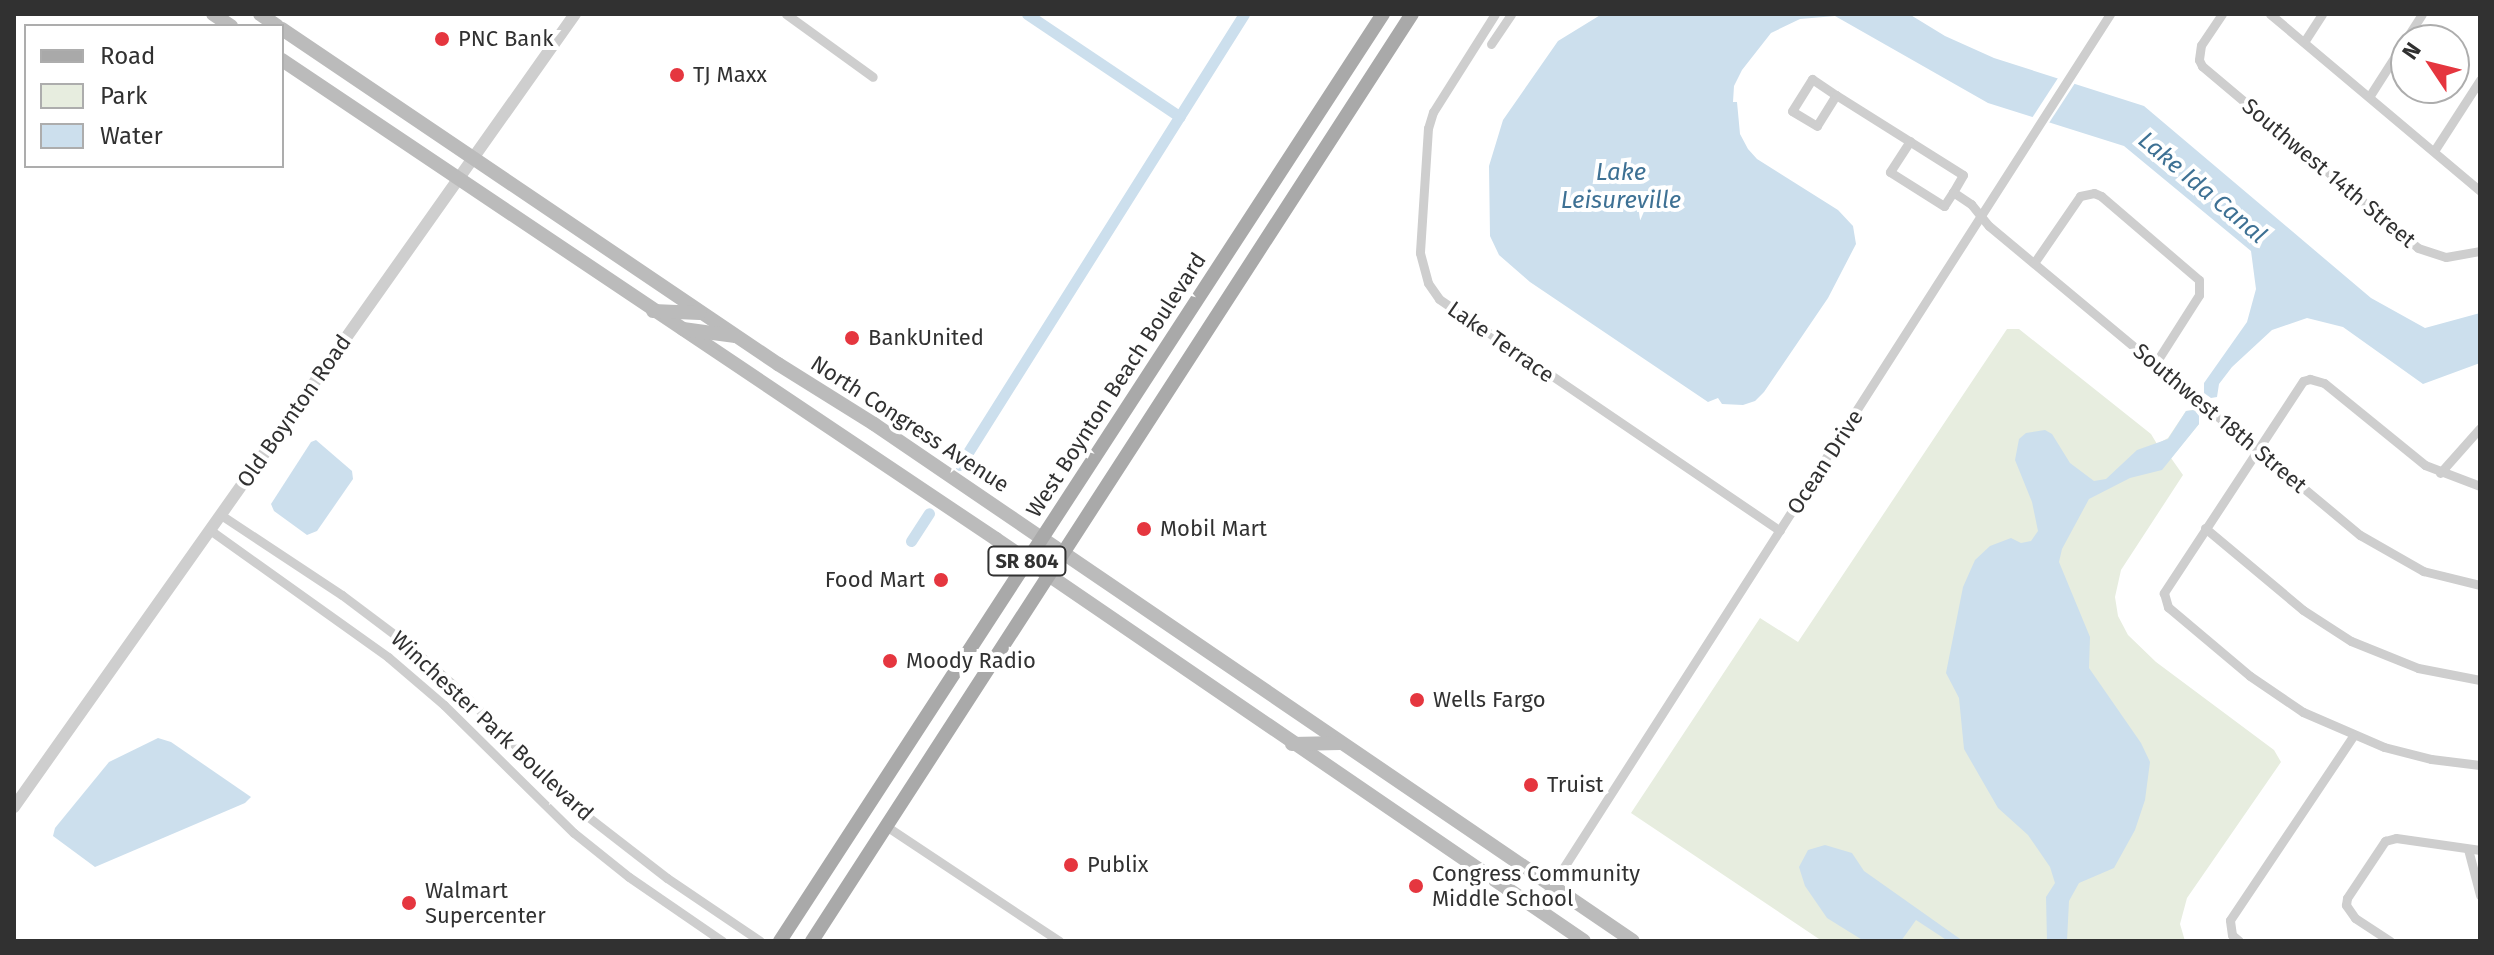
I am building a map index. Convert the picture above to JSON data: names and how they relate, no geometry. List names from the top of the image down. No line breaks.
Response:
{"streets":{"main road":["West Boynton Beach Boulevard","North Congress Avenue","SR 804"],"street":["Southwest 14th Street","Lake Terrace","Old Boynton Road","Southwest 18th Street","Ocean Drive","Winchester Park Boulevard"]},"crossings":[["Lake Terrace","Ocean Drive"],["West Boynton Beach Boulevard","North Congress Avenue"],["Old Boynton Road","North Congress Avenue"],["Old Boynton Road","Winchester Park Boulevard"],["Southwest 18th Street","Ocean Drive"],["North Congress Avenue","Ocean Drive"],["North Congress Avenue","SR 804"]],"water":["Lake Leisureville","Lake Ida Canal"],"places":["PNC Bank","TJ Maxx","BankUnited","Mobil Mart","Food Mart","Moody Radio","Wells Fargo","Truist","Publix","Congress Community Middle School","Walmart Supercenter"],"legend":["Road","Park","Water"],"north":"top left"}
